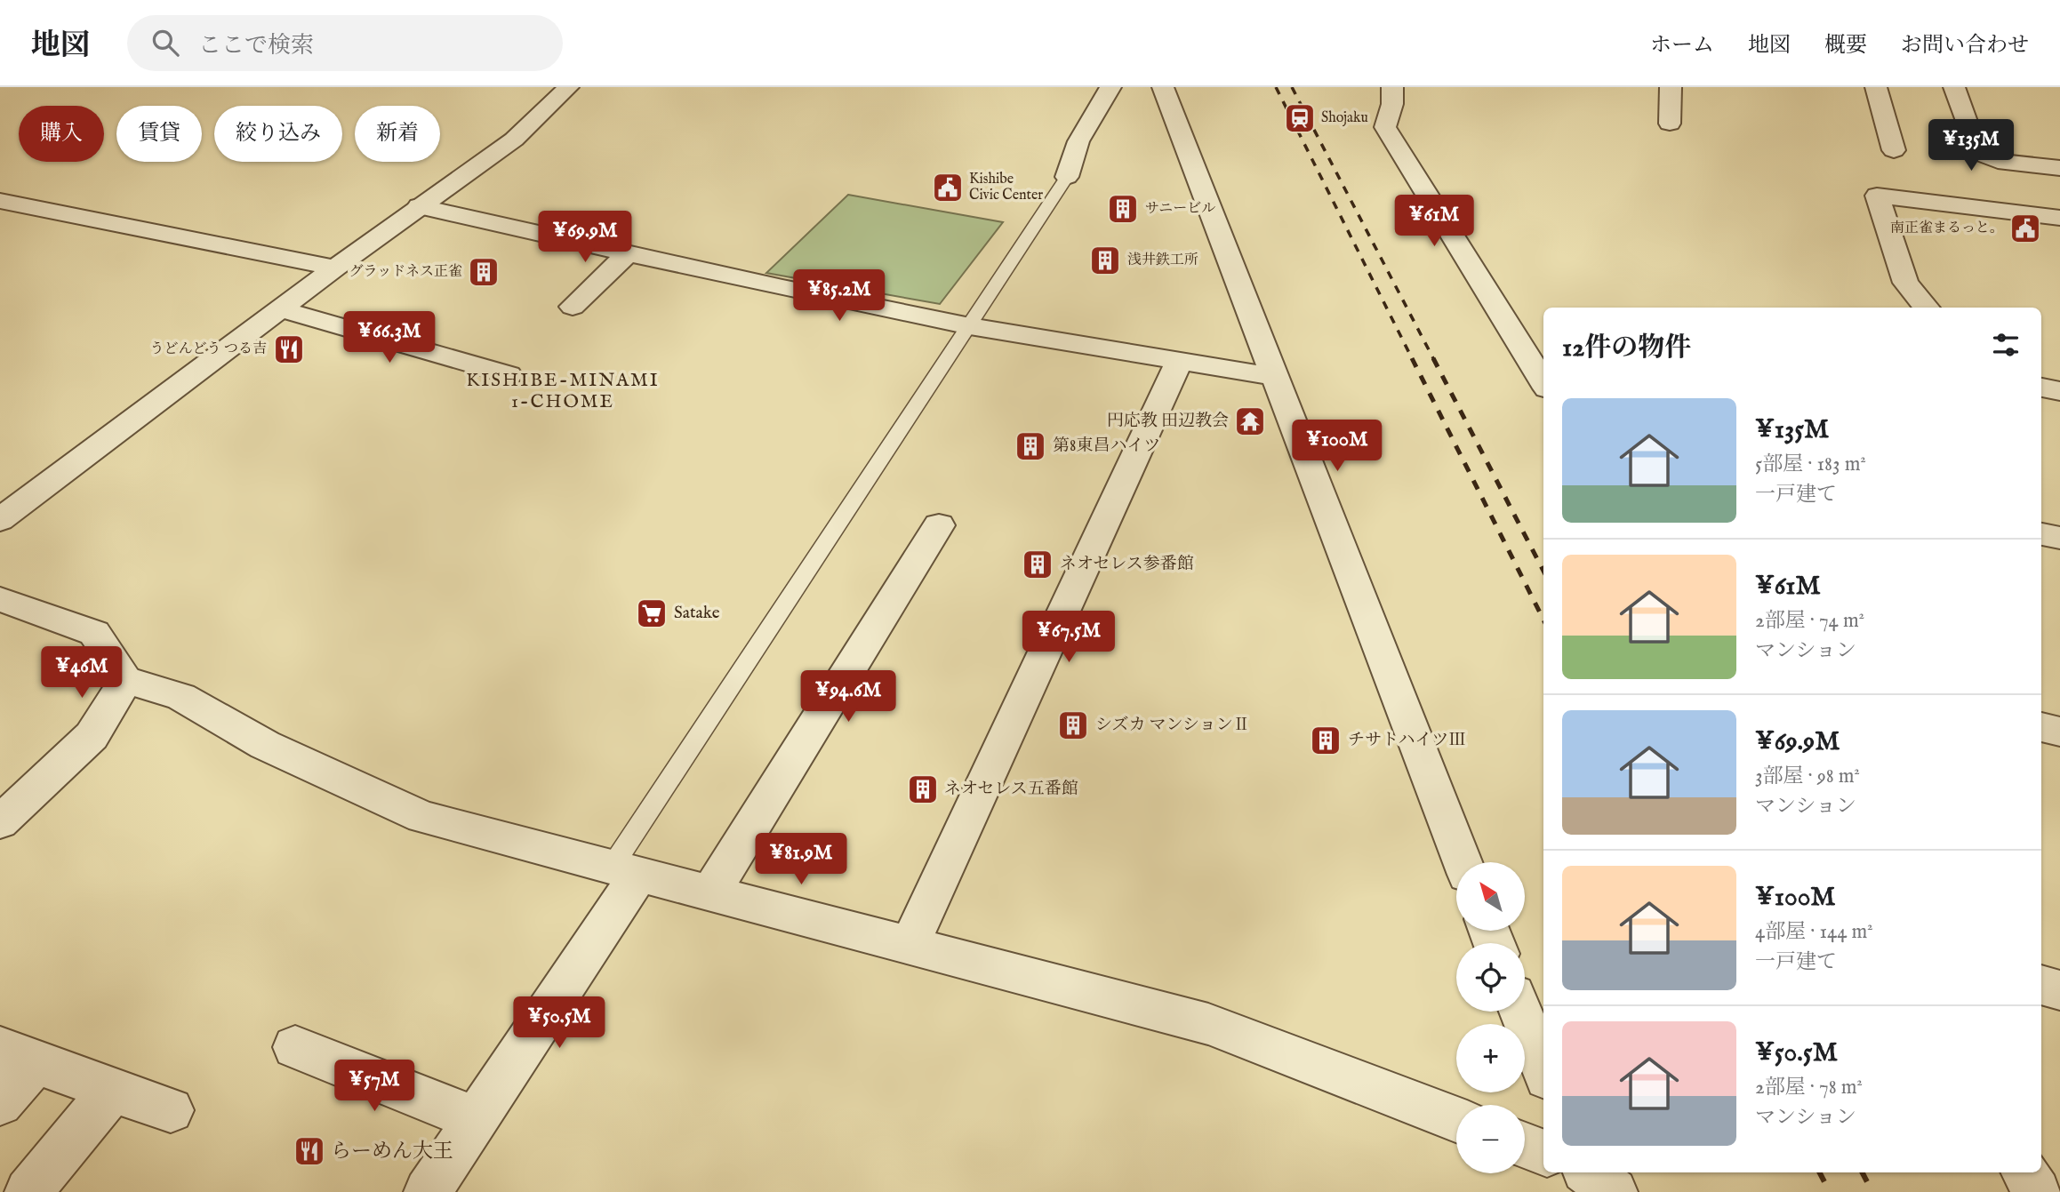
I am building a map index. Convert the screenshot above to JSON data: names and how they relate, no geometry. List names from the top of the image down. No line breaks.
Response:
{"districts":["KISHIBE-MINAMI 1-CHOME"],"places":{"station":["Shojaku"],"public building":["Kishibe Civic Center","南正雀まるっと。"],"building":["サニービル","浅井鉄工所","グラッドネス正雀","第8東昌ハイツ","ネオセレス参番館","シズカ マンションⅡ","チサトハイツⅢ","ネオセレス五番館"],"restaurant":["うどんどう つる吉","らーめん大王"],"temple":["円応教 田辺教会"],"supermarket":["Satake"]},"north":"top left","page":{"header":"地図","search":"ここで検索","nav":["ホーム","地図","概要","お問い合わせ"],"chip":["購入","賃貸","絞り込み","新着"],"price":["¥135M","¥61M","¥69.9M","¥85.2M","¥66.3M","¥100M","¥67.5M","¥46M","¥94.6M","¥81.9M","¥50.5M","¥57M"],"heading":"12件の物件","list":[{"name":"¥135M","note":"5部屋 · 183 m² · 一戸建て"},{"name":"¥61M","note":"2部屋 · 74 m² · マンション"},{"name":"¥69.9M","note":"3部屋 · 98 m² · マンション"},{"name":"¥100M","note":"4部屋 · 144 m² · 一戸建て"},{"name":"¥50.5M","note":"2部屋 · 78 m² · マンション"}],"map_buttons":["+","−"]}}
